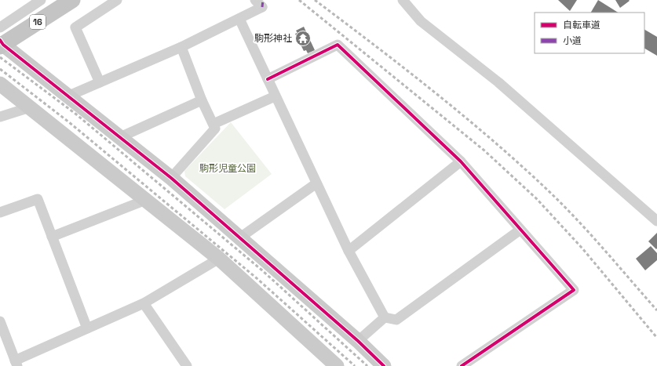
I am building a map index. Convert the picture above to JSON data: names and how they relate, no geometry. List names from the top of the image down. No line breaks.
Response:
{"streets":{"main road":["16"]},"parks":["駒形児童公園"],"places":{"temple":["駒形神社"]},"legend":["自転車道","小道"]}
